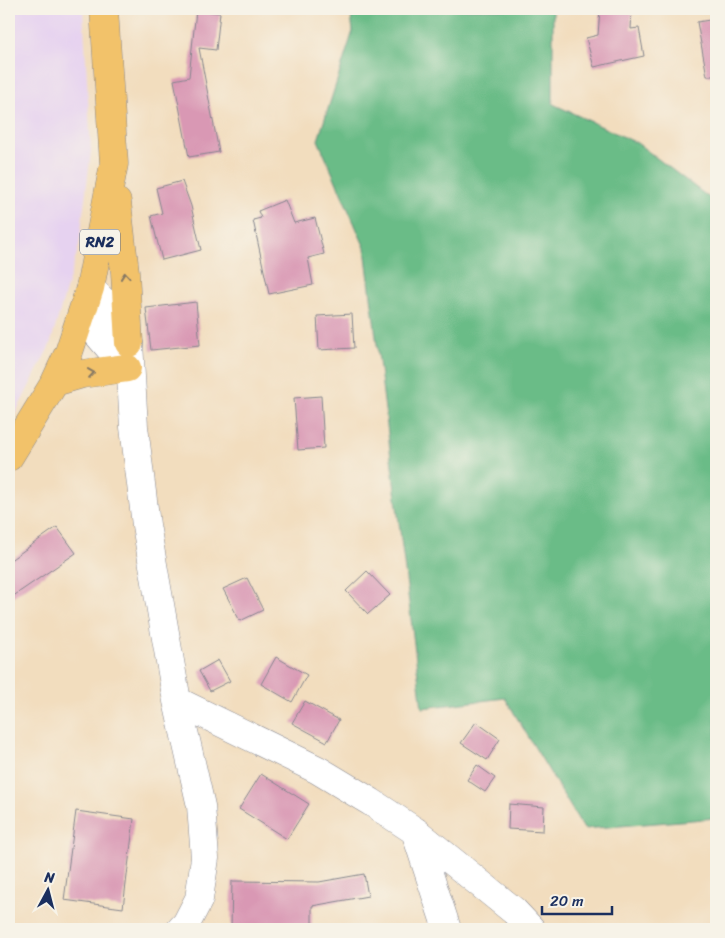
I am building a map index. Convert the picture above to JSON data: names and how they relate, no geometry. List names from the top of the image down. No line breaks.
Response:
{"streets":{"highway":["RN2"]},"scale_bar":"20 m","north":"top"}
